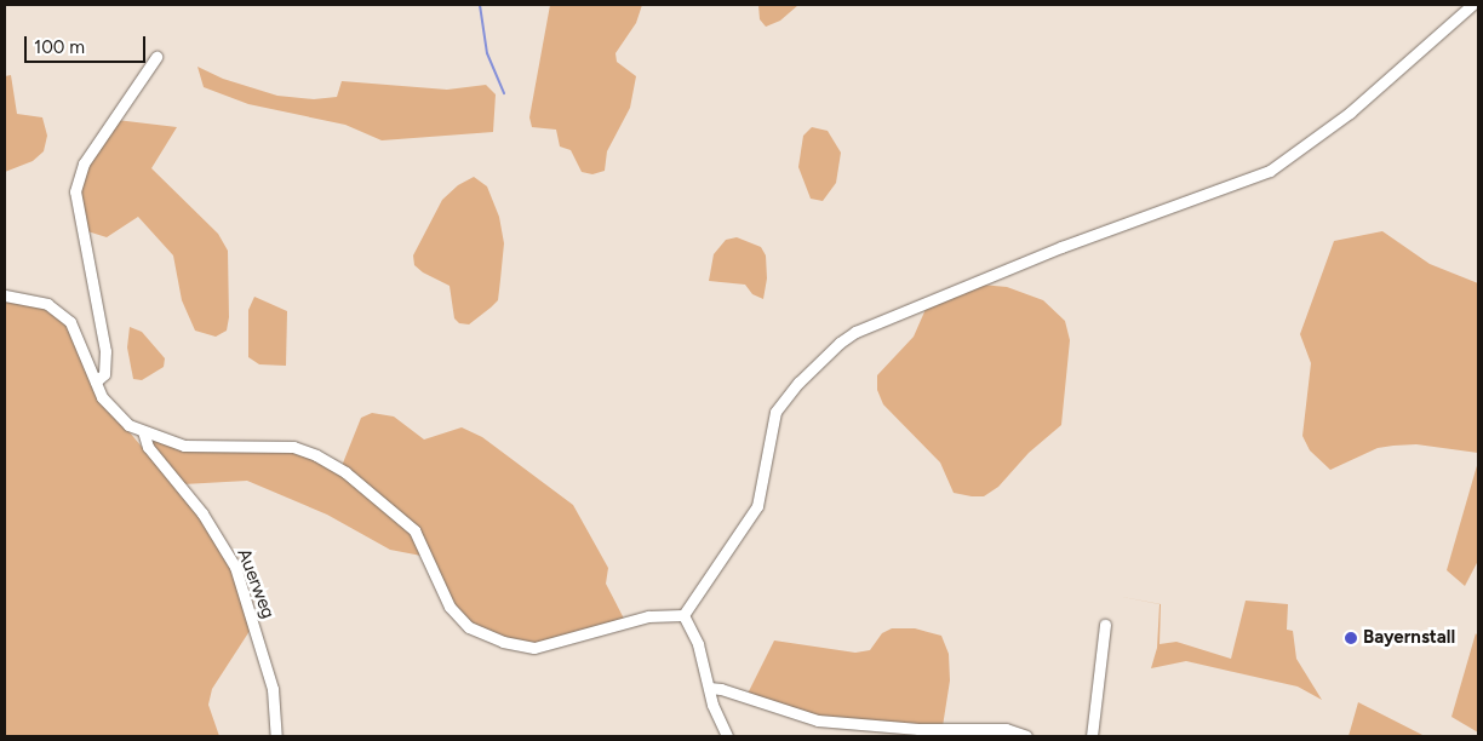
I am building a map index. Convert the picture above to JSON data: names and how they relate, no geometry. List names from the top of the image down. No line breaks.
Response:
{"streets":{"street":["Auerweg"]},"places":["Bayernstall"],"scale_bar":"100 m"}
